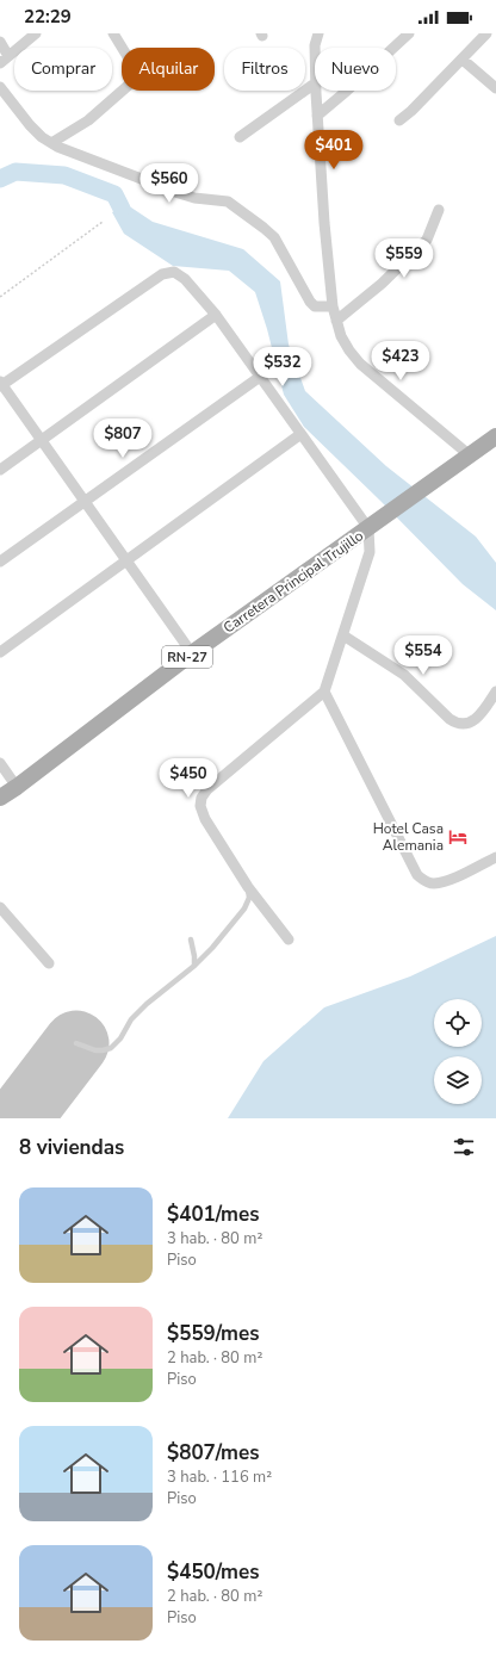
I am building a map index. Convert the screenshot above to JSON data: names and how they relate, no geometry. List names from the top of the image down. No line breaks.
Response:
{"streets":{"main road":["Carretera Principal Trujillo","RN-27"]},"crossings":[["Carretera Principal Trujillo","RN-27"]],"places":{"hotel":["Hotel Casa Alemania"]},"page":{"status":"22:29","chip":["Comprar","Alquilar","Filtros","Nuevo"],"price":["$401","$560","$559","$423","$532","$807","$554","$450"],"heading":"8 viviendas","list":[{"name":"$401/mes","note":"3 hab. · 80 m² · Piso"},{"name":"$559/mes","note":"2 hab. · 80 m² · Piso"},{"name":"$807/mes","note":"3 hab. · 116 m² · Piso"},{"name":"$450/mes","note":"2 hab. · 80 m² · Piso"}]}}
